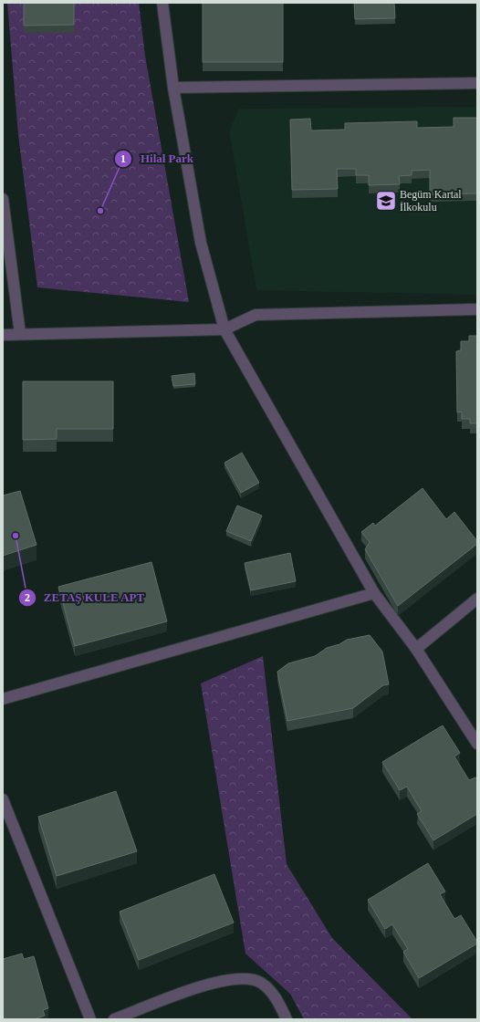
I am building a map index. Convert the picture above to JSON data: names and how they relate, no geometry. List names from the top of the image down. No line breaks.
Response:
{"places":{"school or university":["Begüm Kartal İlkokulu"],"other":["Hilal Park","ZETAŞ KULE APT"]}}
